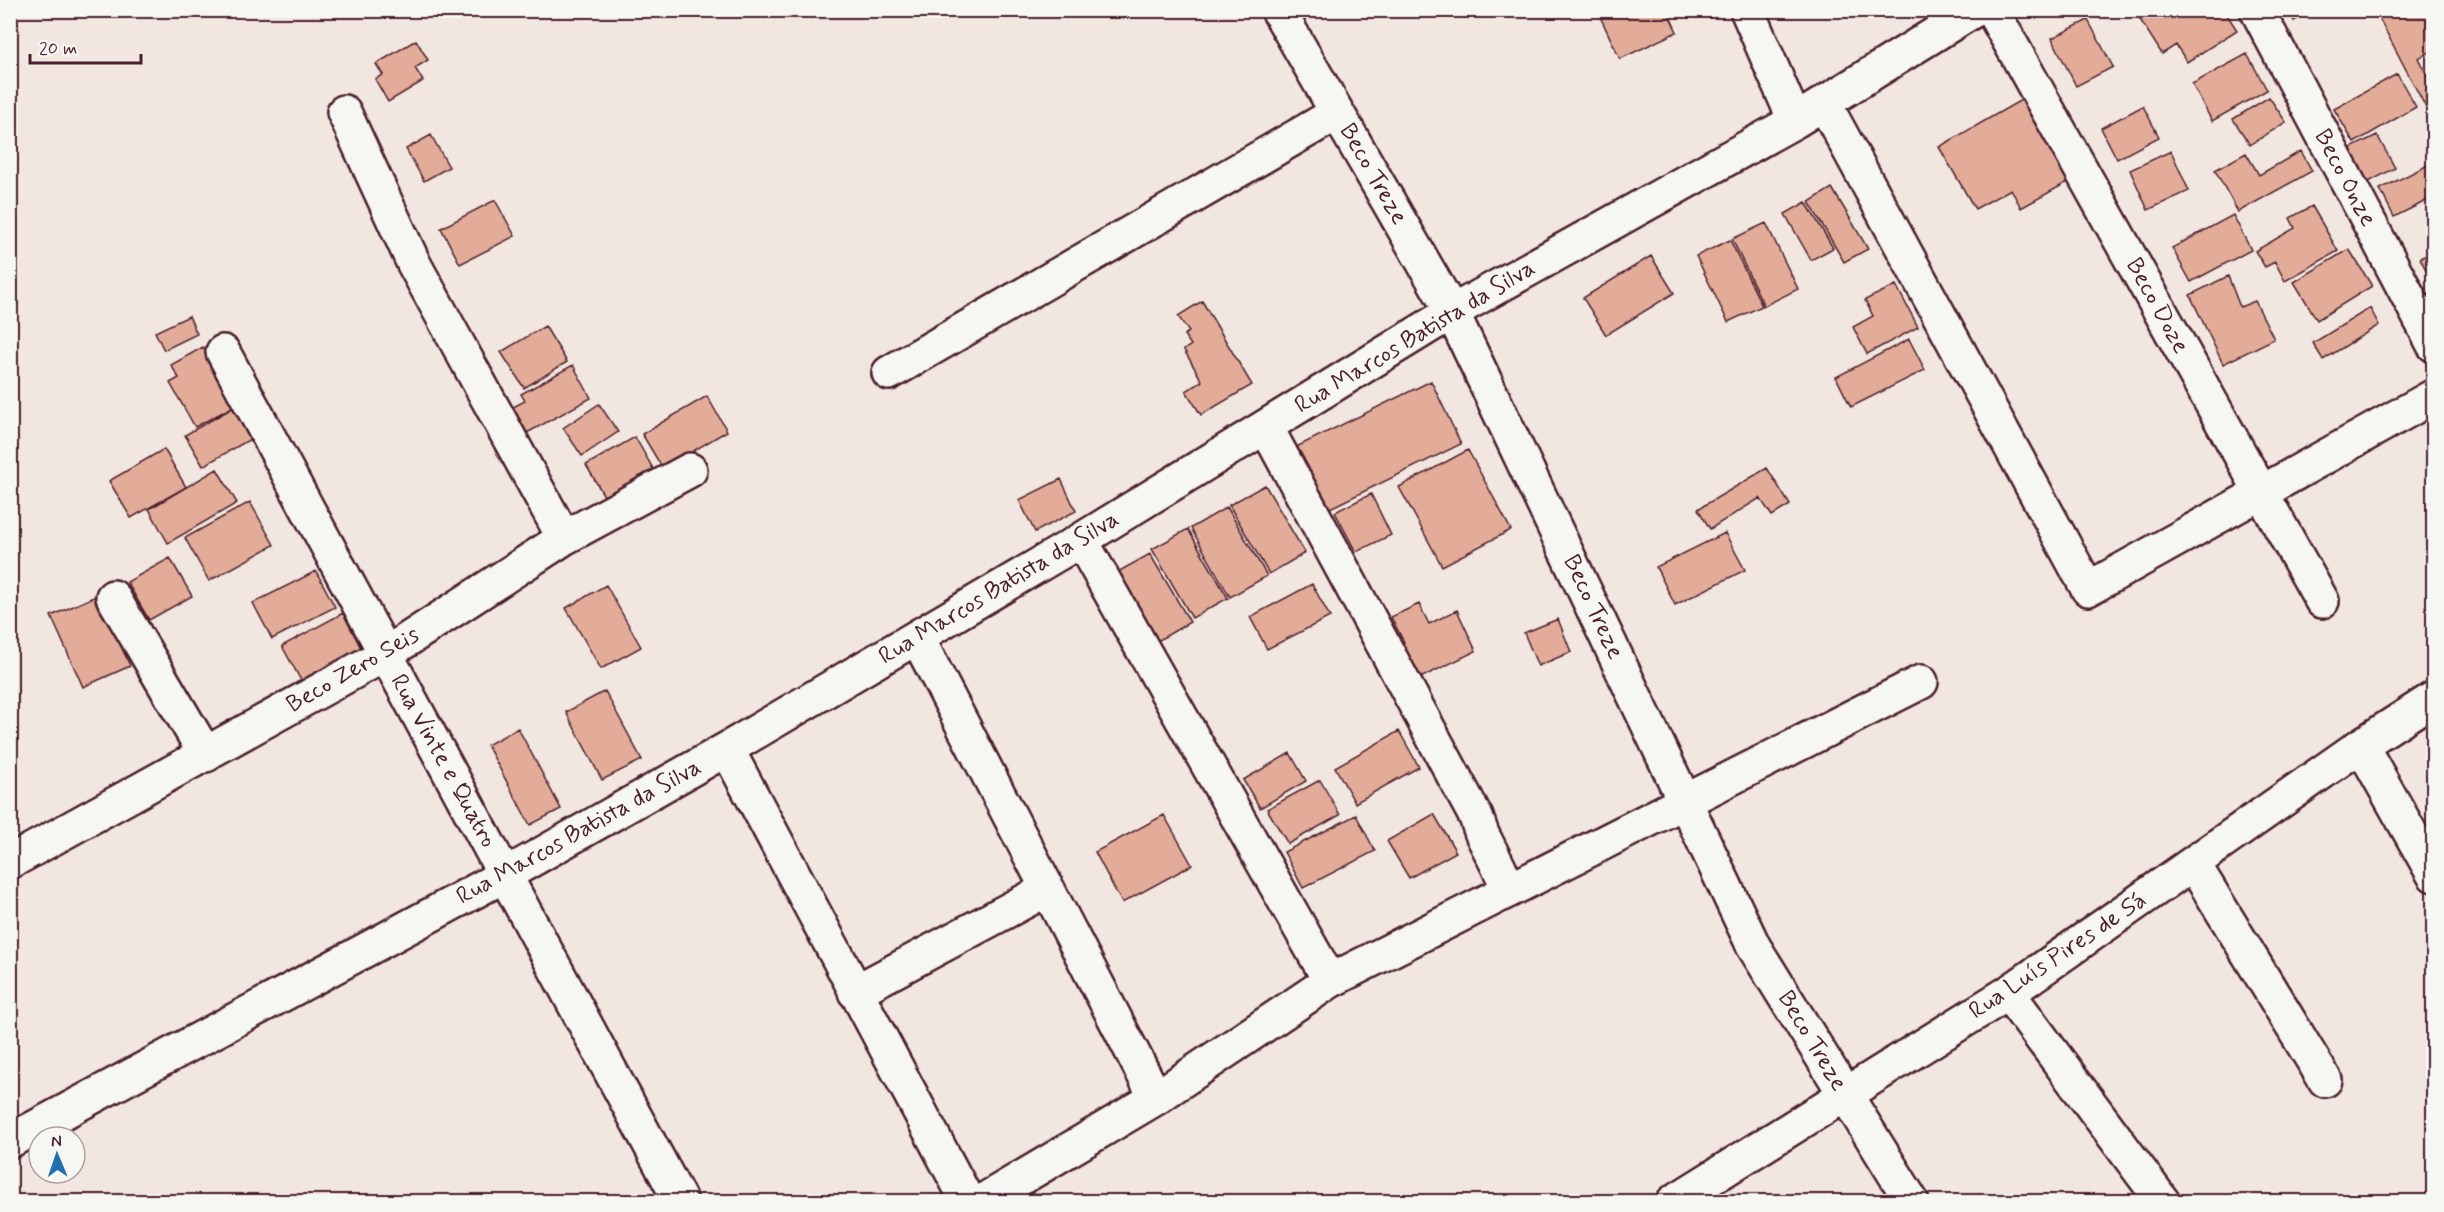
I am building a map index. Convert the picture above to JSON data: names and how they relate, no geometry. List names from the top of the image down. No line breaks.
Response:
{"streets":{"street":["Beco Treze","Beco Onze","Beco Doze","Rua Marcos Batista da Silva","Beco Zero Seis","Rua Vinte e Quatro","Rua Luís Pires de Sá"]},"crossings":[["Beco Treze","Rua Marcos Batista da Silva"],["Beco Treze","Rua Luís Pires de Sá"],["Rua Marcos Batista da Silva","Rua Vinte e Quatro"],["Beco Zero Seis","Rua Vinte e Quatro"]],"scale_bar":"20 m","north":"top"}
